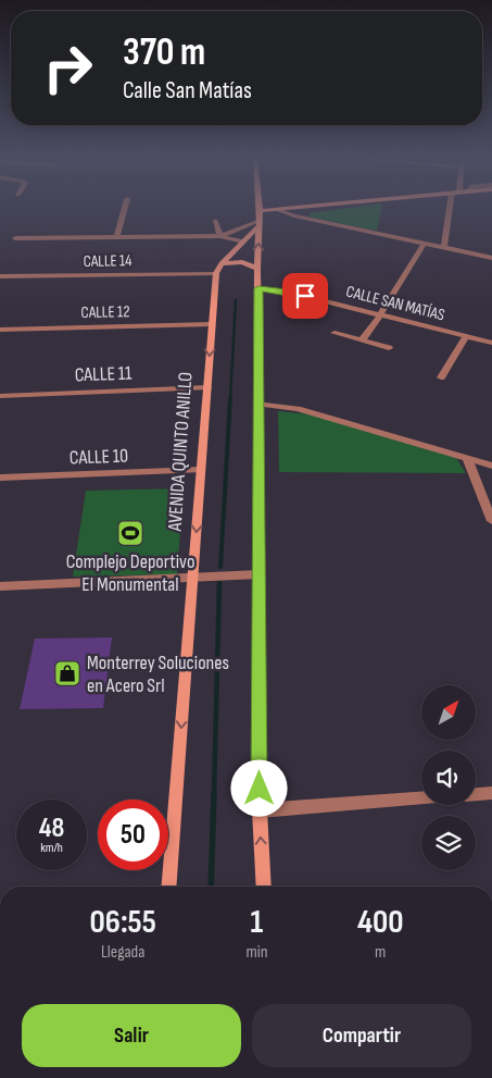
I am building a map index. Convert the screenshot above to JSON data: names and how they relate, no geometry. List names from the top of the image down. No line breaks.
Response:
{"streets":{"main road":["AVENIDA QUINTO ANILLO"],"street":["CALLE 14","CALLE SAN MATÍAS","CALLE 12","CALLE 11","CALLE 10"]},"crossings":[["CALLE 14","AVENIDA QUINTO ANILLO"],["CALLE 12","AVENIDA QUINTO ANILLO"],["CALLE 11","AVENIDA QUINTO ANILLO"],["AVENIDA QUINTO ANILLO","CALLE 10"]],"places":{"sports":["Complejo Deportivo El Monumental"],"shop":["Monterrey Soluciones en Acero Srl"]},"north":"top right","page":{"turn":["370 m","Calle San Matías"],"speed":"48 km/h","limit":"50","eta":["06:55","Llegada","1","min","400","m"],"buttons":["Salir","Compartir"]}}
